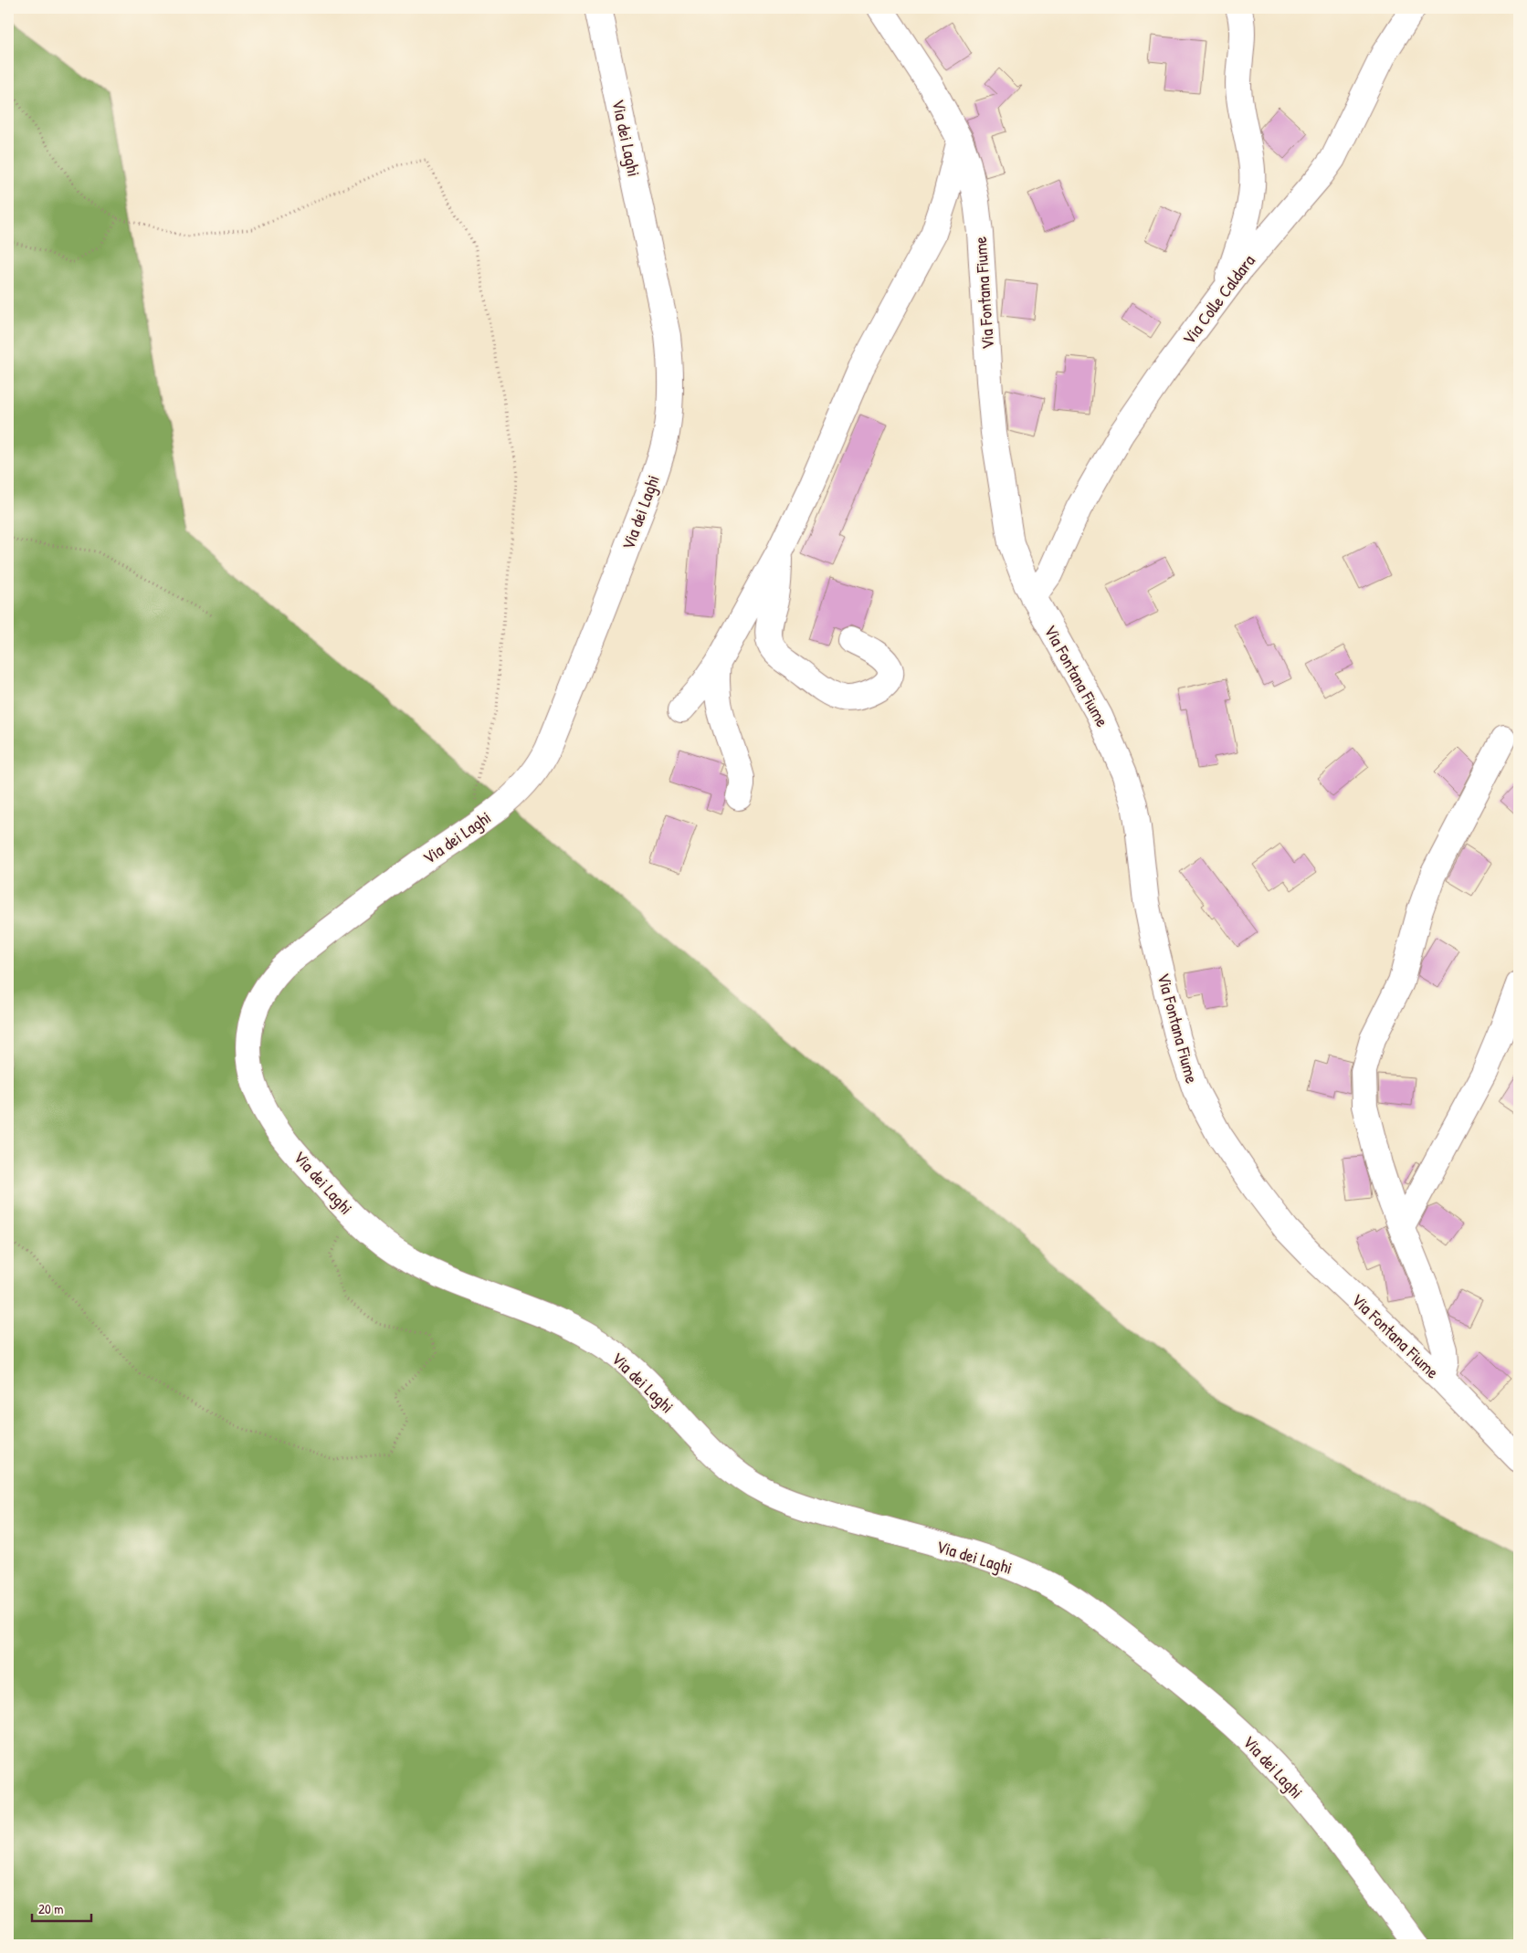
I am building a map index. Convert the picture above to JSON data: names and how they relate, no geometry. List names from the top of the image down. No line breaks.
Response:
{"streets":{"street":["Via dei Laghi","Via Fontana Fiume","Via Colle Caldara"]},"crossings":[["Via Fontana Fiume","Via Colle Caldara"]],"scale_bar":"20 m"}
